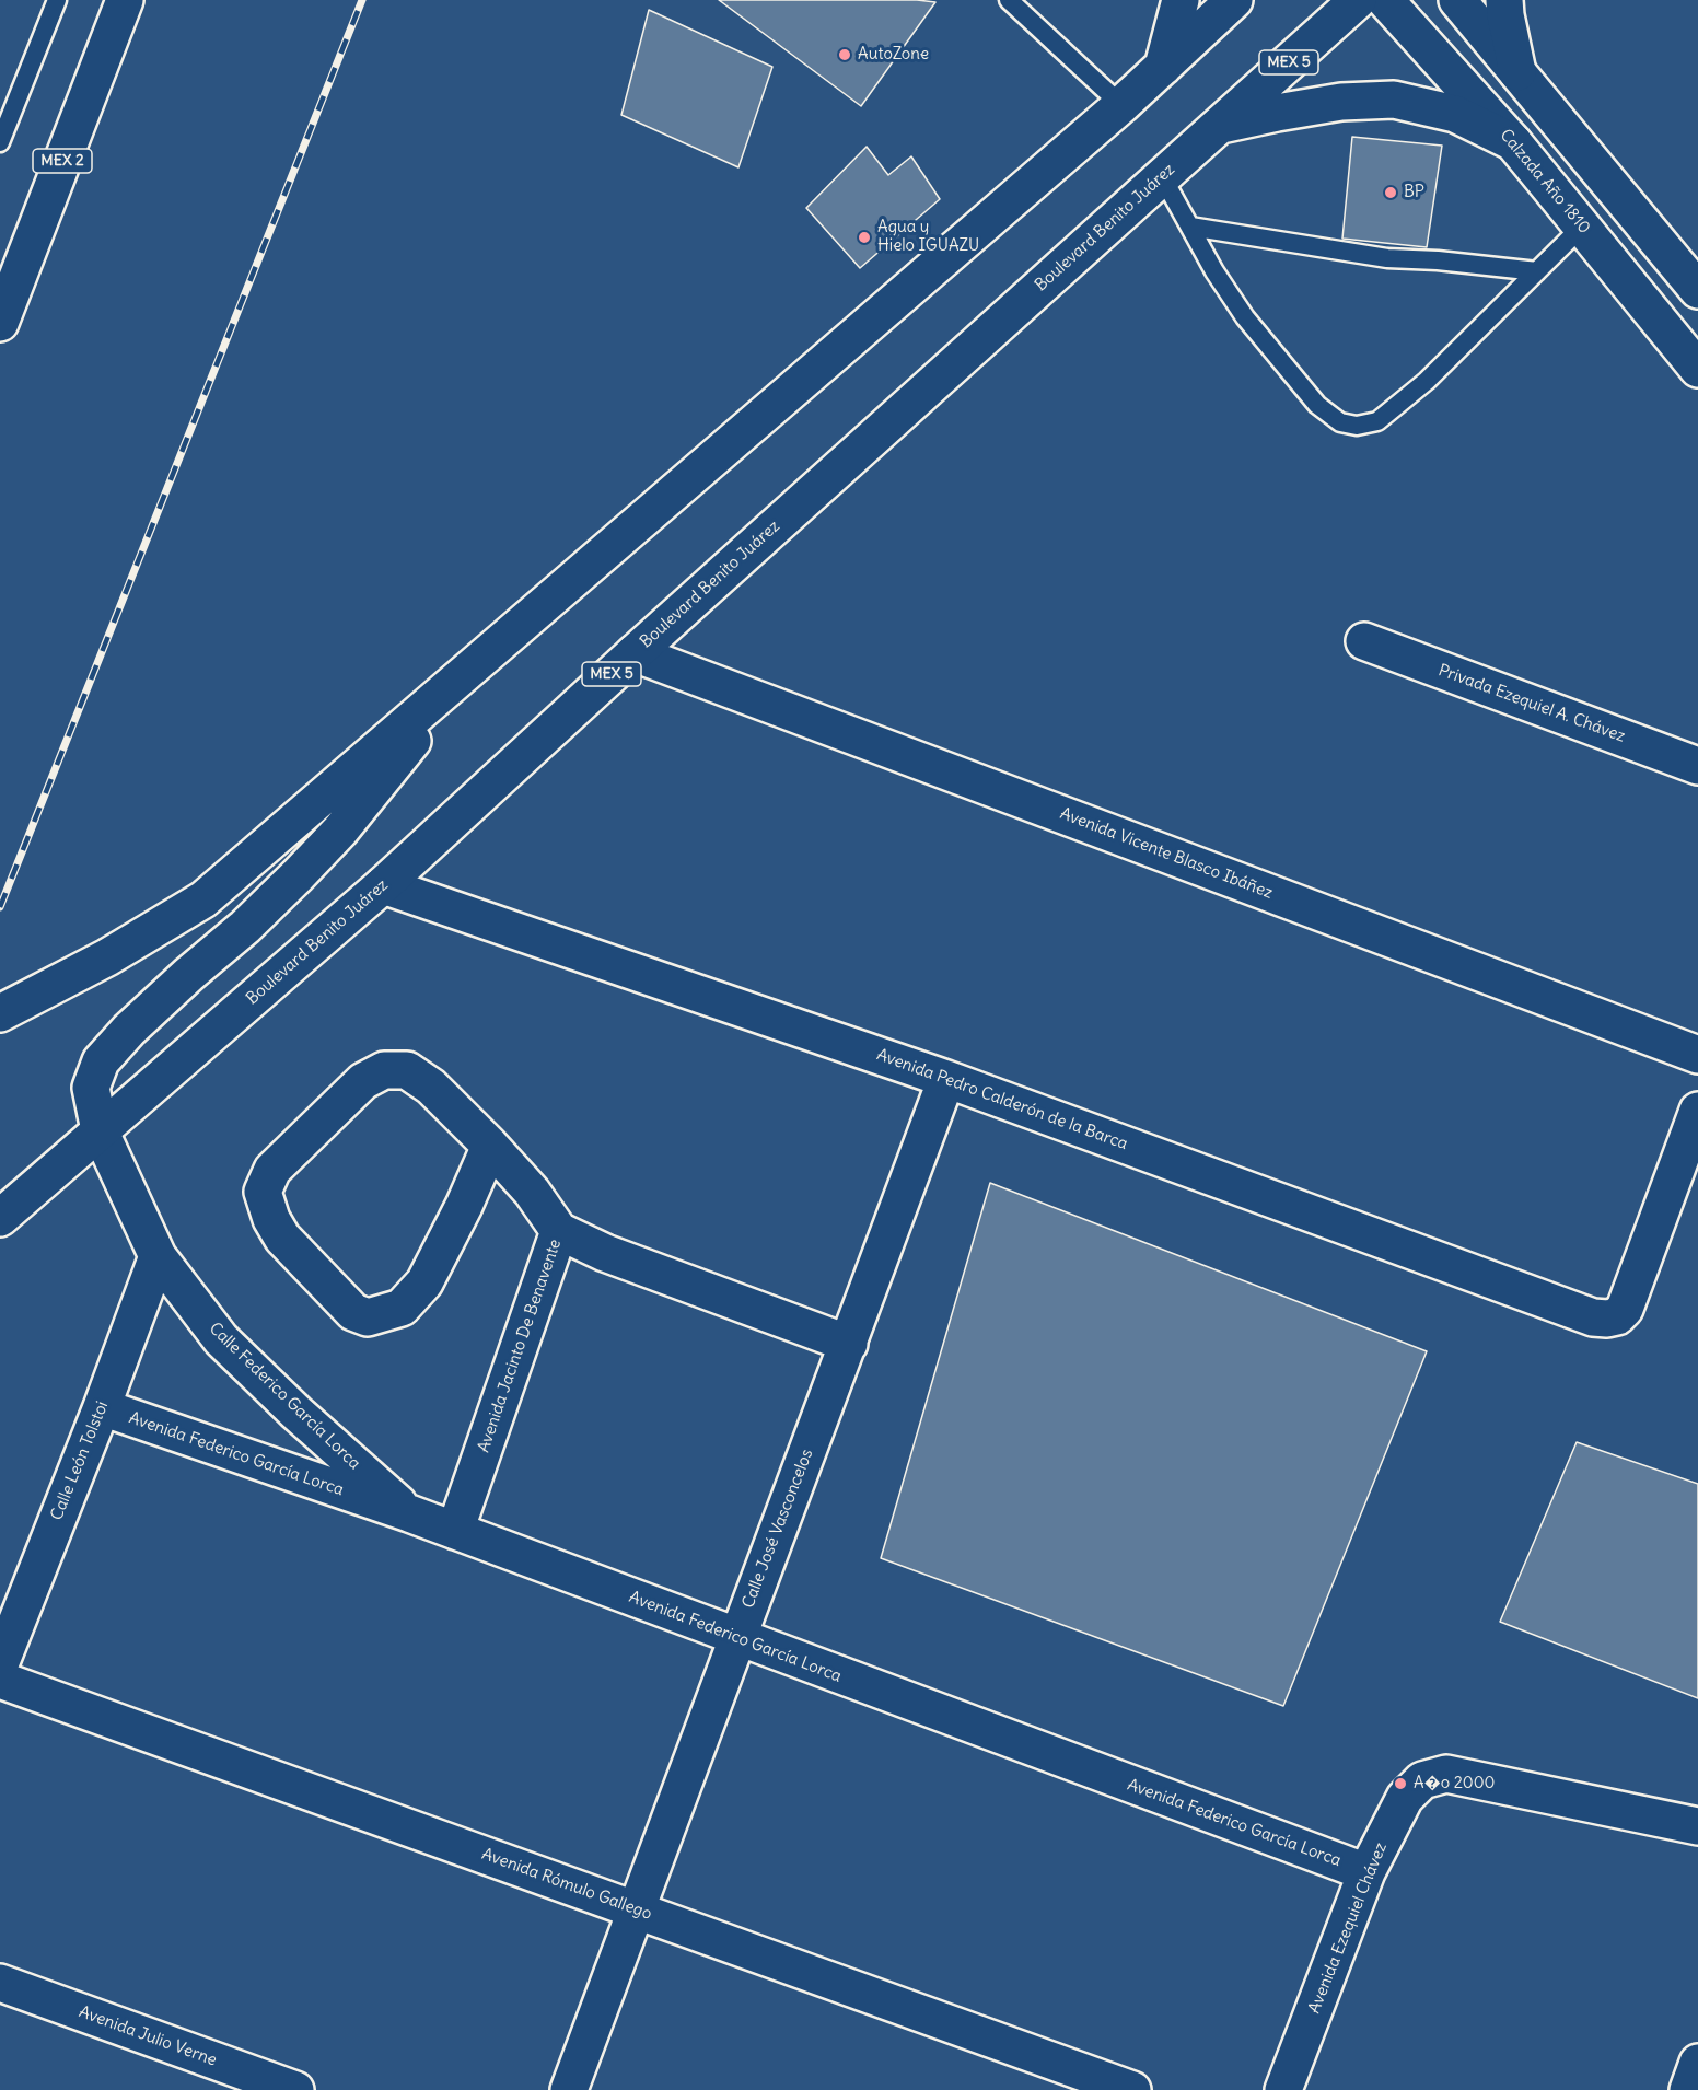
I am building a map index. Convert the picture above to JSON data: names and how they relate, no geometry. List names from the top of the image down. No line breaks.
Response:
{"streets":{"main road":["MEX 5","MEX 2","Calzada Año 1810","Boulevard Benito Juárez","Privada Ezequiel A. Chávez","Avenida Vicente Blasco Ibáñez","Avenida Pedro Calderón de la Barca","Avenida Jacinto De Benavente","Calle Federico García Lorca","Avenida Federico García Lorca","Calle León Tolstoi","Calle José Vasconcelos","Avenida Rómulo Gallego","Avenida Ezequiel Chávez","Avenida Julio Verne"]},"crossings":[["Boulevard Benito Juárez","Avenida Vicente Blasco Ibáñez"],["Boulevard Benito Juárez","Avenida Pedro Calderón de la Barca"],["Boulevard Benito Juárez","Calle Federico García Lorca"],["Avenida Pedro Calderón de la Barca","Calle José Vasconcelos"],["Avenida Jacinto De Benavente","Avenida Federico García Lorca"],["Avenida Jacinto De Benavente","Calle José Vasconcelos"],["Calle Federico García Lorca","Avenida Federico García Lorca"],["Calle Federico García Lorca","Calle León Tolstoi"],["Avenida Federico García Lorca","Calle León Tolstoi"],["Avenida Federico García Lorca","Calle José Vasconcelos"],["Avenida Federico García Lorca","Avenida Ezequiel Chávez"],["Calle José Vasconcelos","Avenida Rómulo Gallego"]],"places":["AutoZone","BP","Agua y Hielo IGUAZU","A�o 2000"]}
